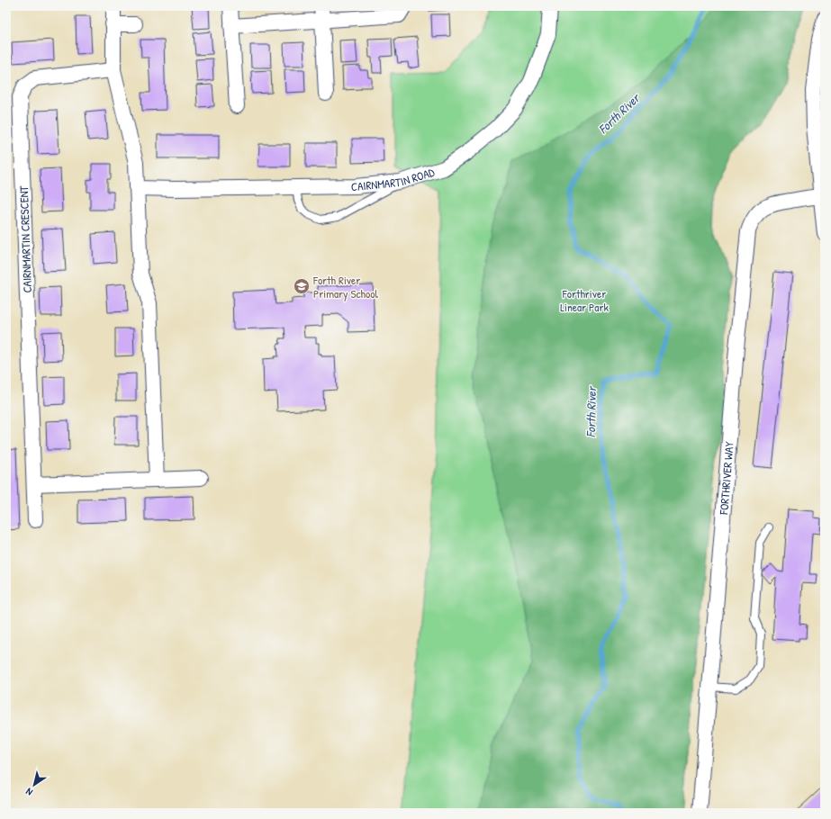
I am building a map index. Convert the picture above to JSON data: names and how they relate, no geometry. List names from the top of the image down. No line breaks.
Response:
{"streets":{"street":["CAIRNMARTIN ROAD","CAIRNMARTIN CRESCENT","FORTHRIVER WAY"]},"water":["Forth River"],"parks":["Forthriver Linear Park"],"places":{"school or university":["Forth River Primary School"]},"north":"bottom left"}
